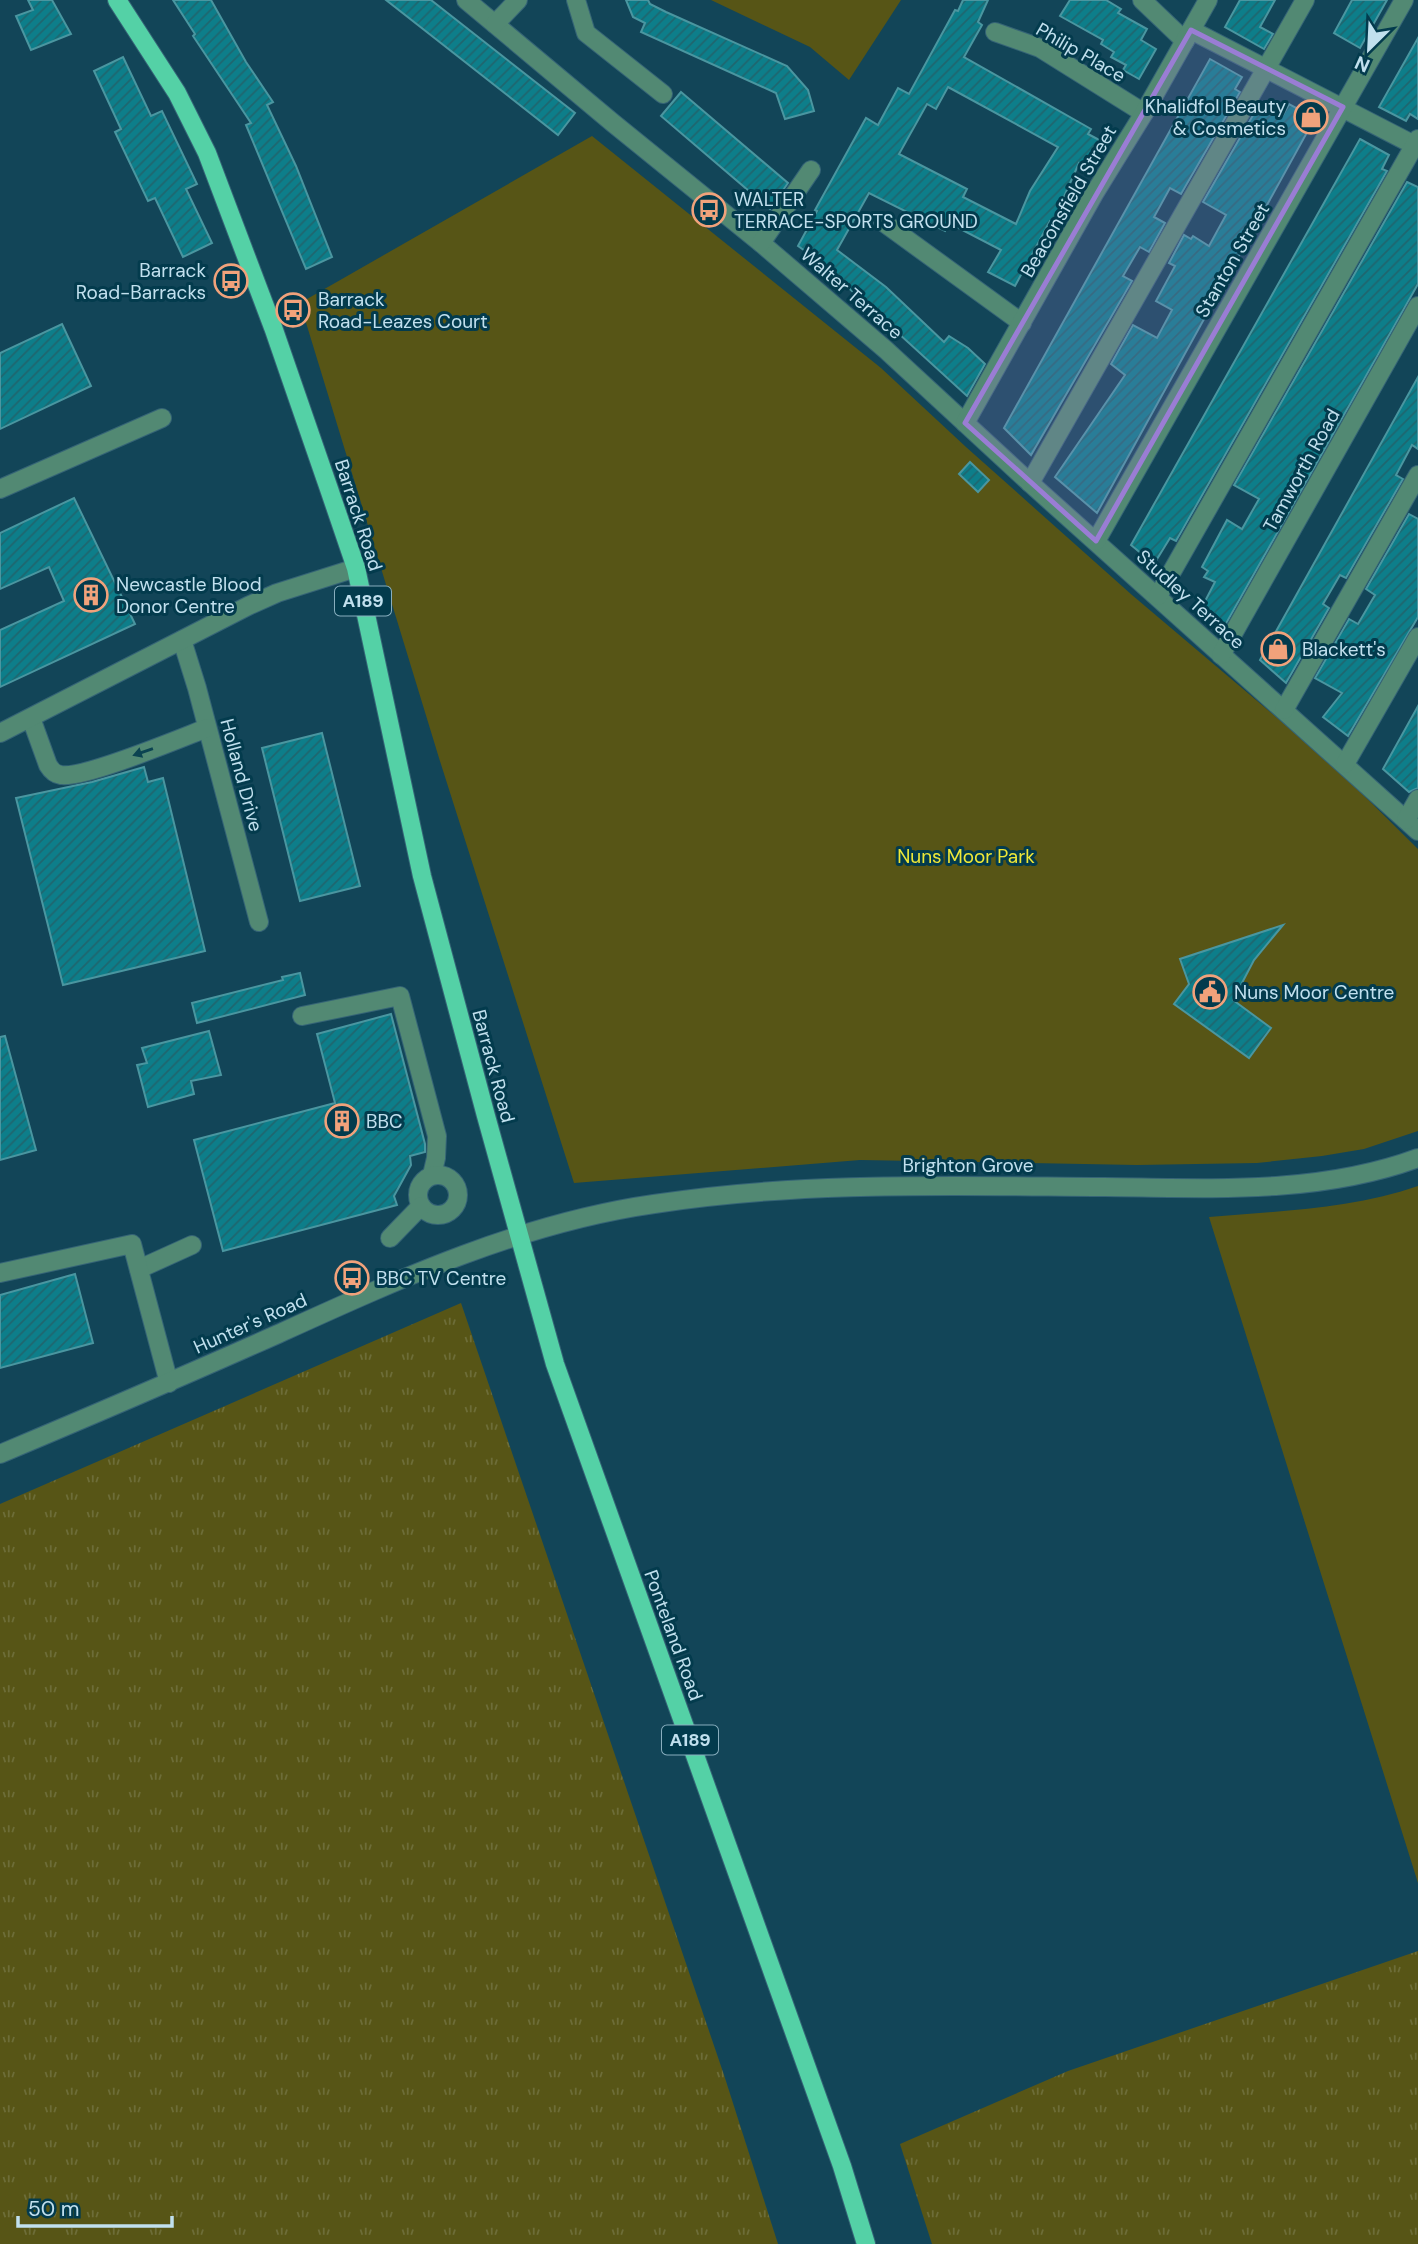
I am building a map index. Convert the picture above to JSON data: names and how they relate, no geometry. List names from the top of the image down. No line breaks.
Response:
{"streets":{"main road":["Barrack Road","A189","Ponteland Road"],"street":["Philip Place","Beaconsfield Street","Stanton Street","Walter Terrace","Tamworth Road","Studley Terrace","Holland Drive","Brighton Grove","Hunter's Road"]},"crossings":[["Philip Place","Beaconsfield Street"],["Beaconsfield Street","Walter Terrace"],["Stanton Street","Studley Terrace"],["Walter Terrace","Studley Terrace"],["Tamworth Road","Studley Terrace"],["Barrack Road","Brighton Grove"],["Barrack Road","Hunter's Road"],["Barrack Road","Ponteland Road"],["Brighton Grove","Hunter's Road"],["Brighton Grove","Ponteland Road"],["Hunter's Road","Ponteland Road"]],"parks":["Nuns Moor Park"],"places":{"shop":["Khalidfol Beauty & Cosmetics","Blackett's"],"bus stop":["WALTER TERRACE-SPORTS GROUND","Barrack Road-Barracks","Barrack Road-Leazes Court","BBC TV Centre"],"building":["Newcastle Blood Donor Centre","BBC"],"public building":["Nuns Moor Centre"]},"scale_bar":"50 m","north":"bottom left"}
